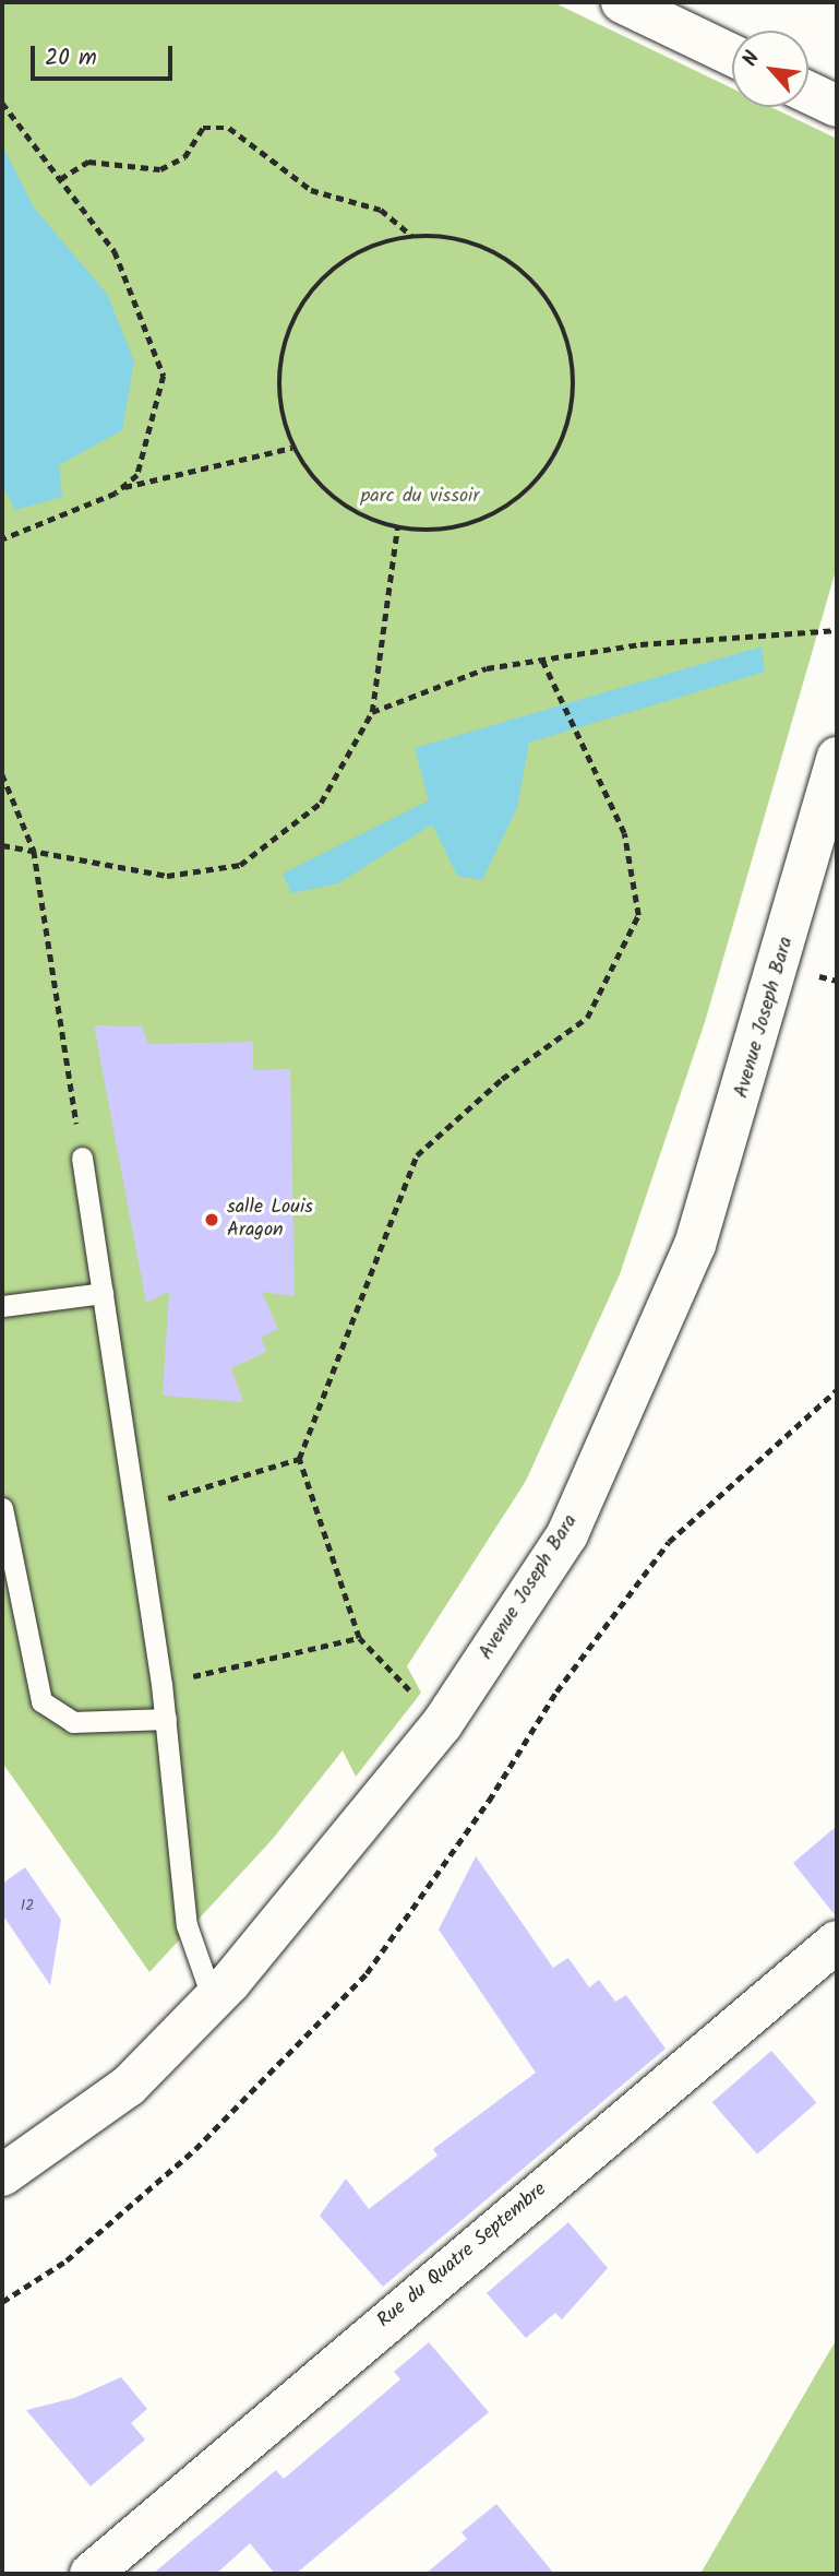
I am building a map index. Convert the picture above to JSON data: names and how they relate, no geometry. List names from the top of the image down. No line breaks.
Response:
{"streets":{"street":["Avenue Joseph Bara","Rue du Quatre Septembre"]},"parks":["parc du vissoir"],"places":["salle Louis Aragon"],"house_numbers":["12"],"scale_bar":"20 m","north":"top left"}
